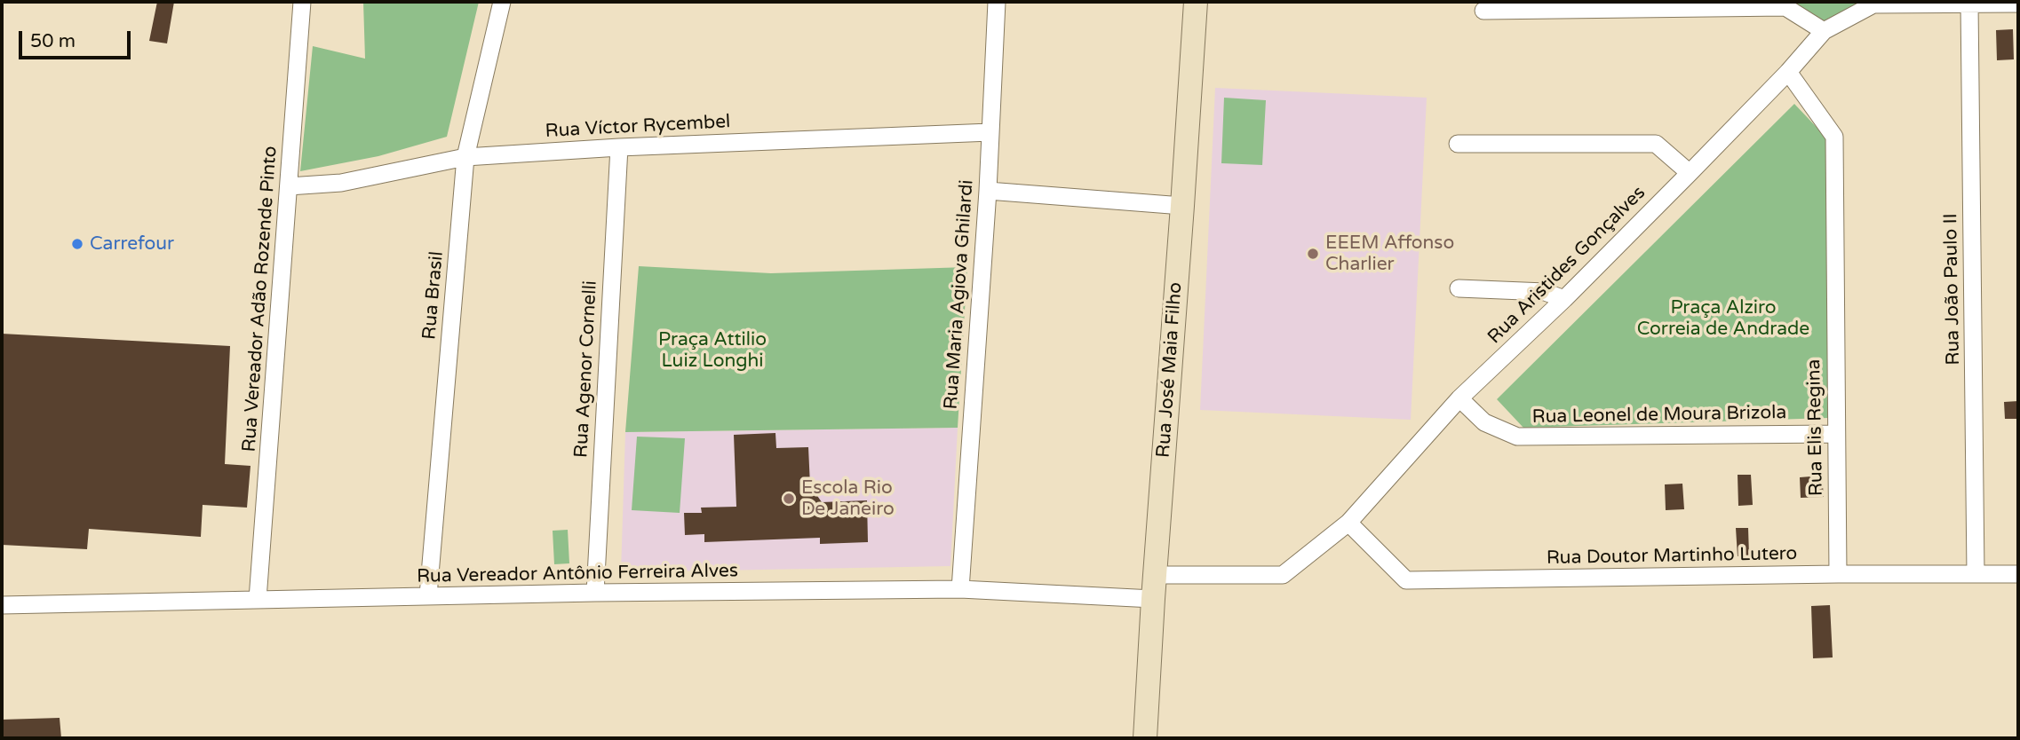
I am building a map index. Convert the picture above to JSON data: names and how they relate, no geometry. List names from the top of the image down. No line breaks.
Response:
{"streets":{"street":["Rua Víctor Rycembel","Rua Aristides Gonçalves","Rua João Paulo II","Rua Maria Agiova Ghilardi","Rua Brasil","Rua Vereador Adão Rozende Pinto","Rua Agenor Cornelli","Rua José Maia Filho","Rua Leonel de Moura Brizola","Rua Elis Regina","Rua Doutor Martinho Lutero","Rua Vereador Antônio Ferreira Alves"]},"crossings":[["Rua Víctor Rycembel","Rua Maria Agiova Ghilardi"],["Rua Víctor Rycembel","Rua Brasil"],["Rua Víctor Rycembel","Rua Vereador Adão Rozende Pinto"],["Rua Víctor Rycembel","Rua Agenor Cornelli"],["Rua Aristides Gonçalves","Rua João Paulo II"],["Rua Aristides Gonçalves","Rua José Maia Filho"],["Rua Aristides Gonçalves","Rua Leonel de Moura Brizola"],["Rua Aristides Gonçalves","Rua Elis Regina"],["Rua Aristides Gonçalves","Rua Doutor Martinho Lutero"],["Rua João Paulo II","Rua Doutor Martinho Lutero"],["Rua Maria Agiova Ghilardi","Rua Vereador Antônio Ferreira Alves"],["Rua Brasil","Rua Vereador Antônio Ferreira Alves"],["Rua Vereador Adão Rozende Pinto","Rua Vereador Antônio Ferreira Alves"],["Rua Agenor Cornelli","Rua Vereador Antônio Ferreira Alves"],["Rua José Maia Filho","Rua Vereador Antônio Ferreira Alves"],["Rua Leonel de Moura Brizola","Rua Elis Regina"],["Rua Elis Regina","Rua Doutor Martinho Lutero"]],"parks":["Praça Alziro Correia de Andrade","Praça Attilio Luiz Longhi"],"places":["Carrefour","EEEM Affonso Charlier","Escola Rio De Janeiro"],"scale_bar":"50 m"}
